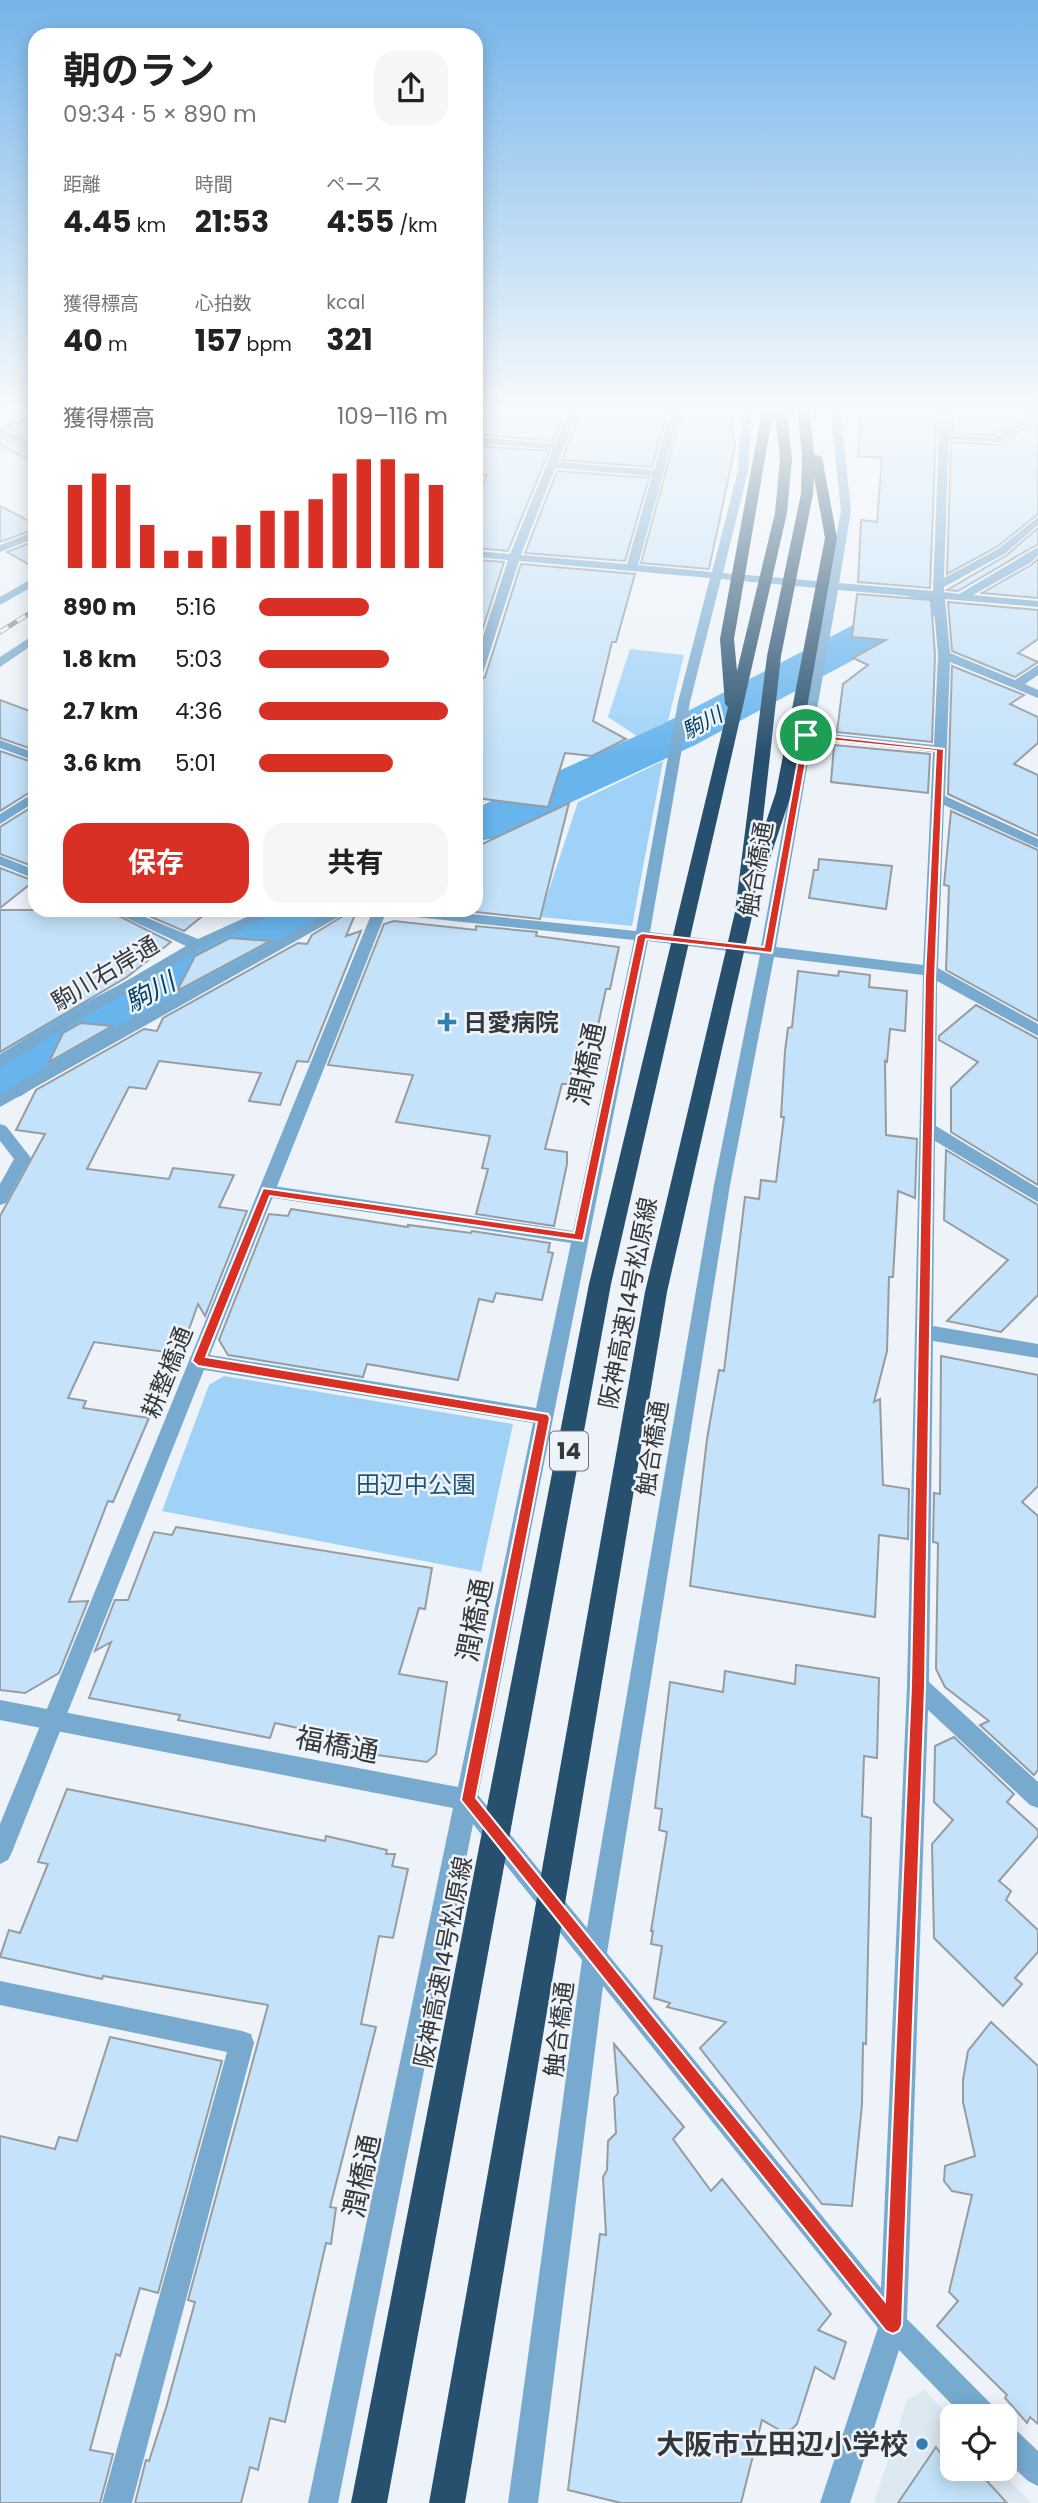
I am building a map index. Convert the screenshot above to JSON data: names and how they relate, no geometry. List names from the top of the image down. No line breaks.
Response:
{"streets":{"highway":["阪神高速14号松原線","14"],"street":["触合橋通","駒川右岸通","潤橋通","耕整橋通","福橋通"]},"crossings":[["潤橋通","福橋通"],["耕整橋通","福橋通"]],"water":["駒川"],"parks":["田辺中公園"],"places":{"health":["日愛病院"],"other":["大阪市立田辺小学校"]},"page":{"heading":["朝のラン","09:34 · 5 × 890 m"],"stats":[["距離","4.45 km"],["時間","21:53"],["ペース","4:55 /km"],["獲得標高","40 m"],["心拍数","157 bpm"],["kcal","321"]],"chart":["獲得標高","109–116 m"],"list":[{"name":"890 m","note":"5:16"},{"name":"1.8 km","note":"5:03"},{"name":"2.7 km","note":"4:36"},{"name":"3.6 km","note":"5:01"}],"buttons":["保存","共有"]}}
